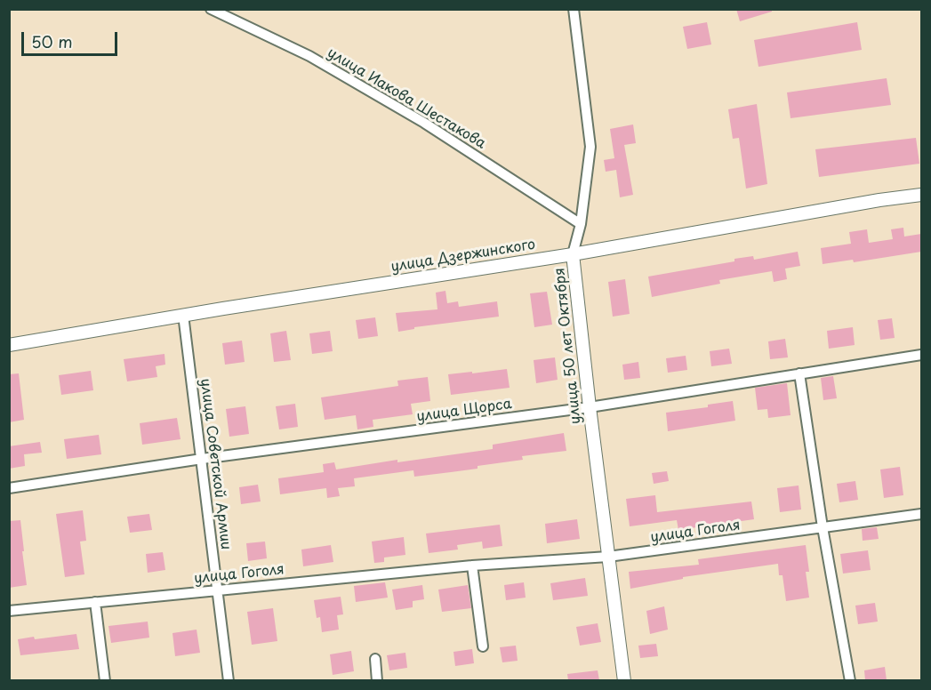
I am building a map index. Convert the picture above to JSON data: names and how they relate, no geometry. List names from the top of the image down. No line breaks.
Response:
{"streets":{"street":["улица Иакова Шестакова","улица Дзержинского","улица 50 лет Октября","улица Щорса","улица Советской Армии","улица Гоголя"]},"crossings":[["улица Иакова Шестакова","улица 50 лет Октября"],["улица Дзержинского","улица 50 лет Октября"],["улица Дзержинского","улица Советской Армии"],["улица 50 лет Октября","улица Щорса"],["улица 50 лет Октября","улица Гоголя"],["улица Щорса","улица Советской Армии"],["улица Советской Армии","улица Гоголя"]],"scale_bar":"50 m"}
